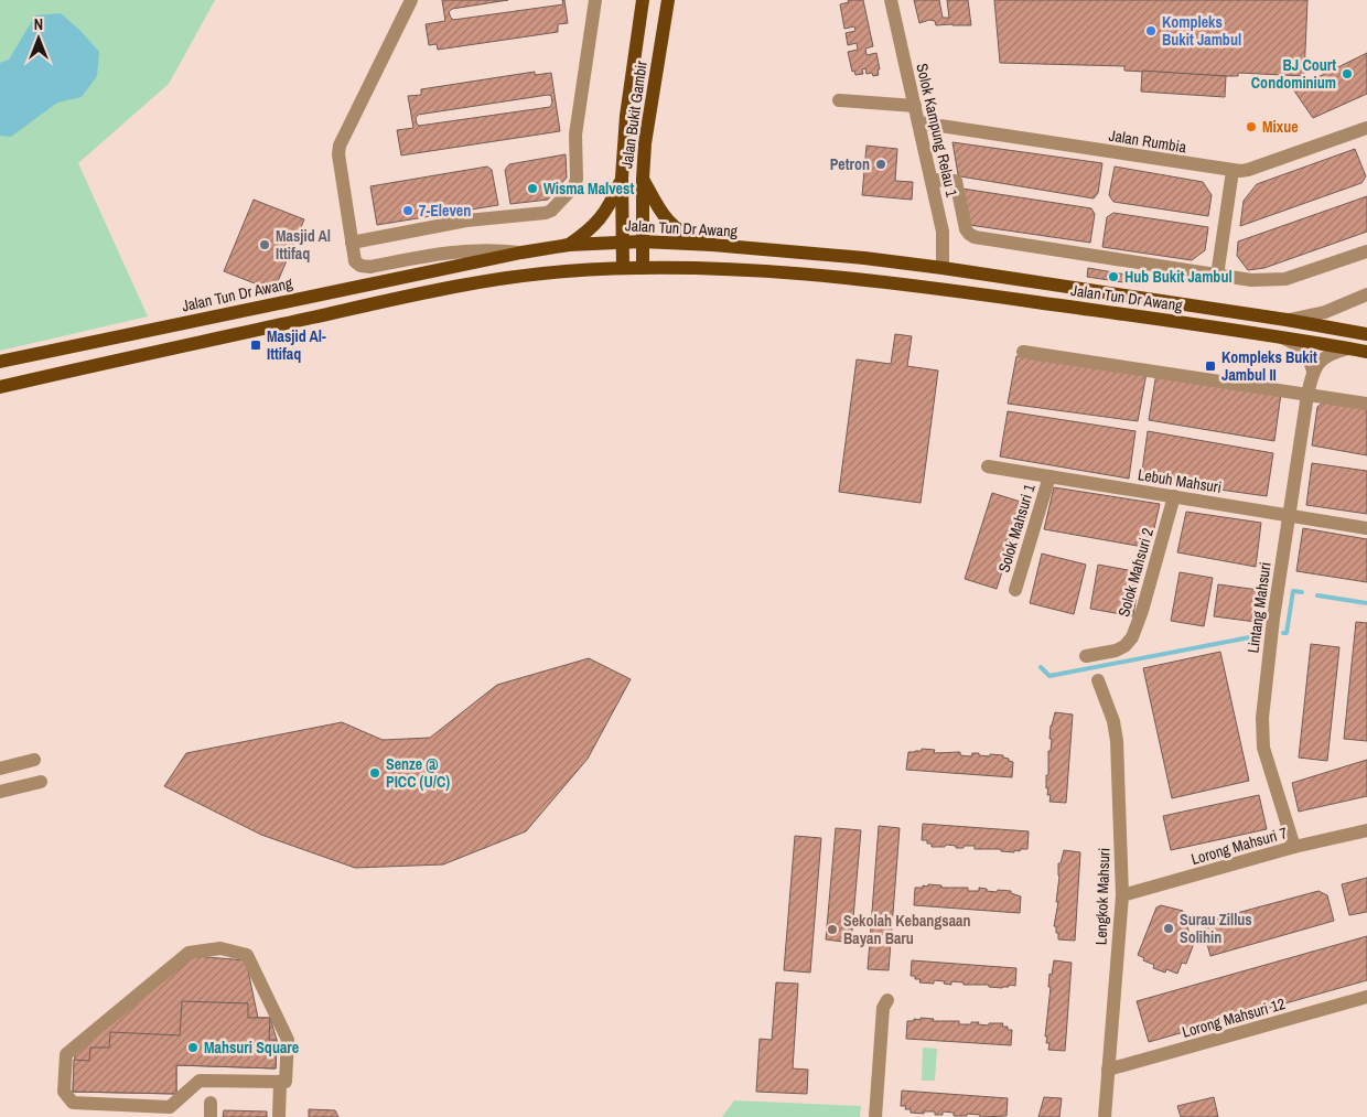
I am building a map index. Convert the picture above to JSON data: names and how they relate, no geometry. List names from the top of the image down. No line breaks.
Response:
{"streets":{"main road":["Jalan Bukit Gambir","Jalan Tun Dr Awang"],"street":["Solok Kampung Relau 1","Jalan Rumbia","Lebuh Mahsuri","Solok Mahsuri 1","Solok Mahsuri 2","Lintang Mahsuri","Lorong Mahsuri 7","Lengkok Mahsuri","Lorong Mahsuri 12"]},"crossings":[["Jalan Bukit Gambir","Jalan Tun Dr Awang"],["Solok Kampung Relau 1","Jalan Rumbia"],["Solok Kampung Relau 1","Jalan Tun Dr Awang"],["Lebuh Mahsuri","Solok Mahsuri 1"],["Lebuh Mahsuri","Solok Mahsuri 2"],["Lebuh Mahsuri","Lintang Mahsuri"],["Lintang Mahsuri","Lorong Mahsuri 7"],["Lorong Mahsuri 7","Lengkok Mahsuri"],["Lengkok Mahsuri","Lorong Mahsuri 12"]],"places":{"other":["Kompleks Bukit Jambul","BJ Court Condominium","Mixue","Petron","Wisma Malvest","7-Eleven","Masjid Al Ittifaq","Hub Bukit Jambul","Senze @ PICC (U/C)","Surau Zillus Solihin","Sekolah Kebangsaan Bayan Baru","Mahsuri Square"],"transit":["Masjid Al- Ittifaq","Kompleks Bukit Jambul II"]},"north":"top"}
